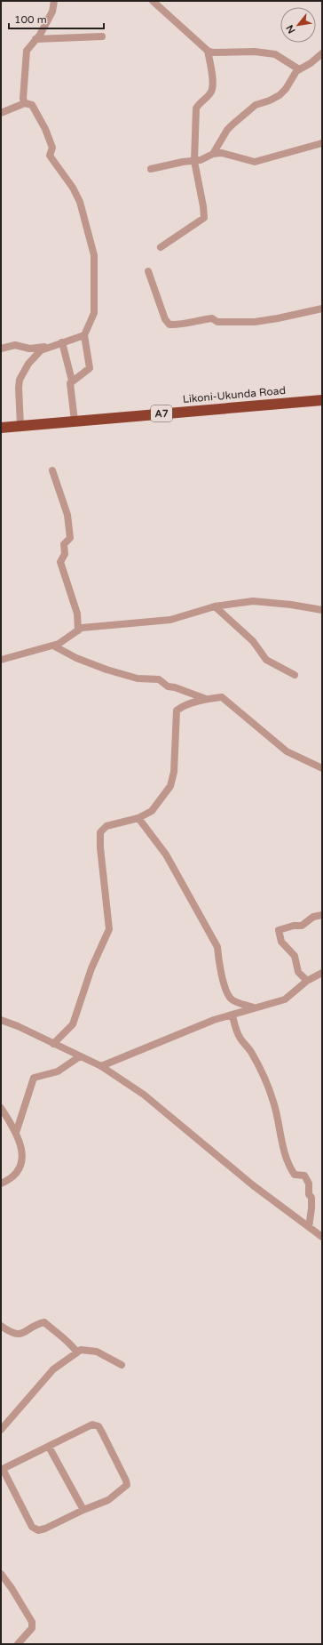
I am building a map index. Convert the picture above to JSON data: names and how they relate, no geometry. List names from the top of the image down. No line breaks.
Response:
{"streets":{"highway":["Likoni-Ukunda Road","A7"]},"scale_bar":"100 m","north":"bottom left"}
